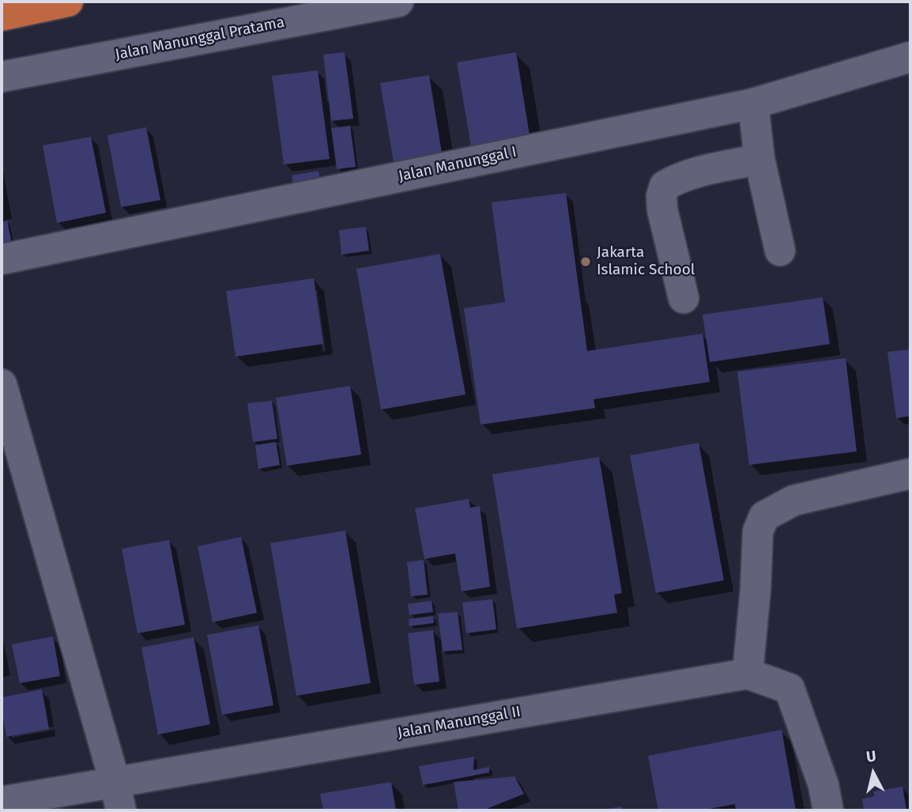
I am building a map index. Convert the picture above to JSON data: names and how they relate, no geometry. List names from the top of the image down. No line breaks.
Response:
{"streets":{"street":["Jalan Manunggal Pratama","Jalan Manunggal I","Jalan Manunggal II"]},"places":["Jakarta Islamic School"],"north":"top"}
